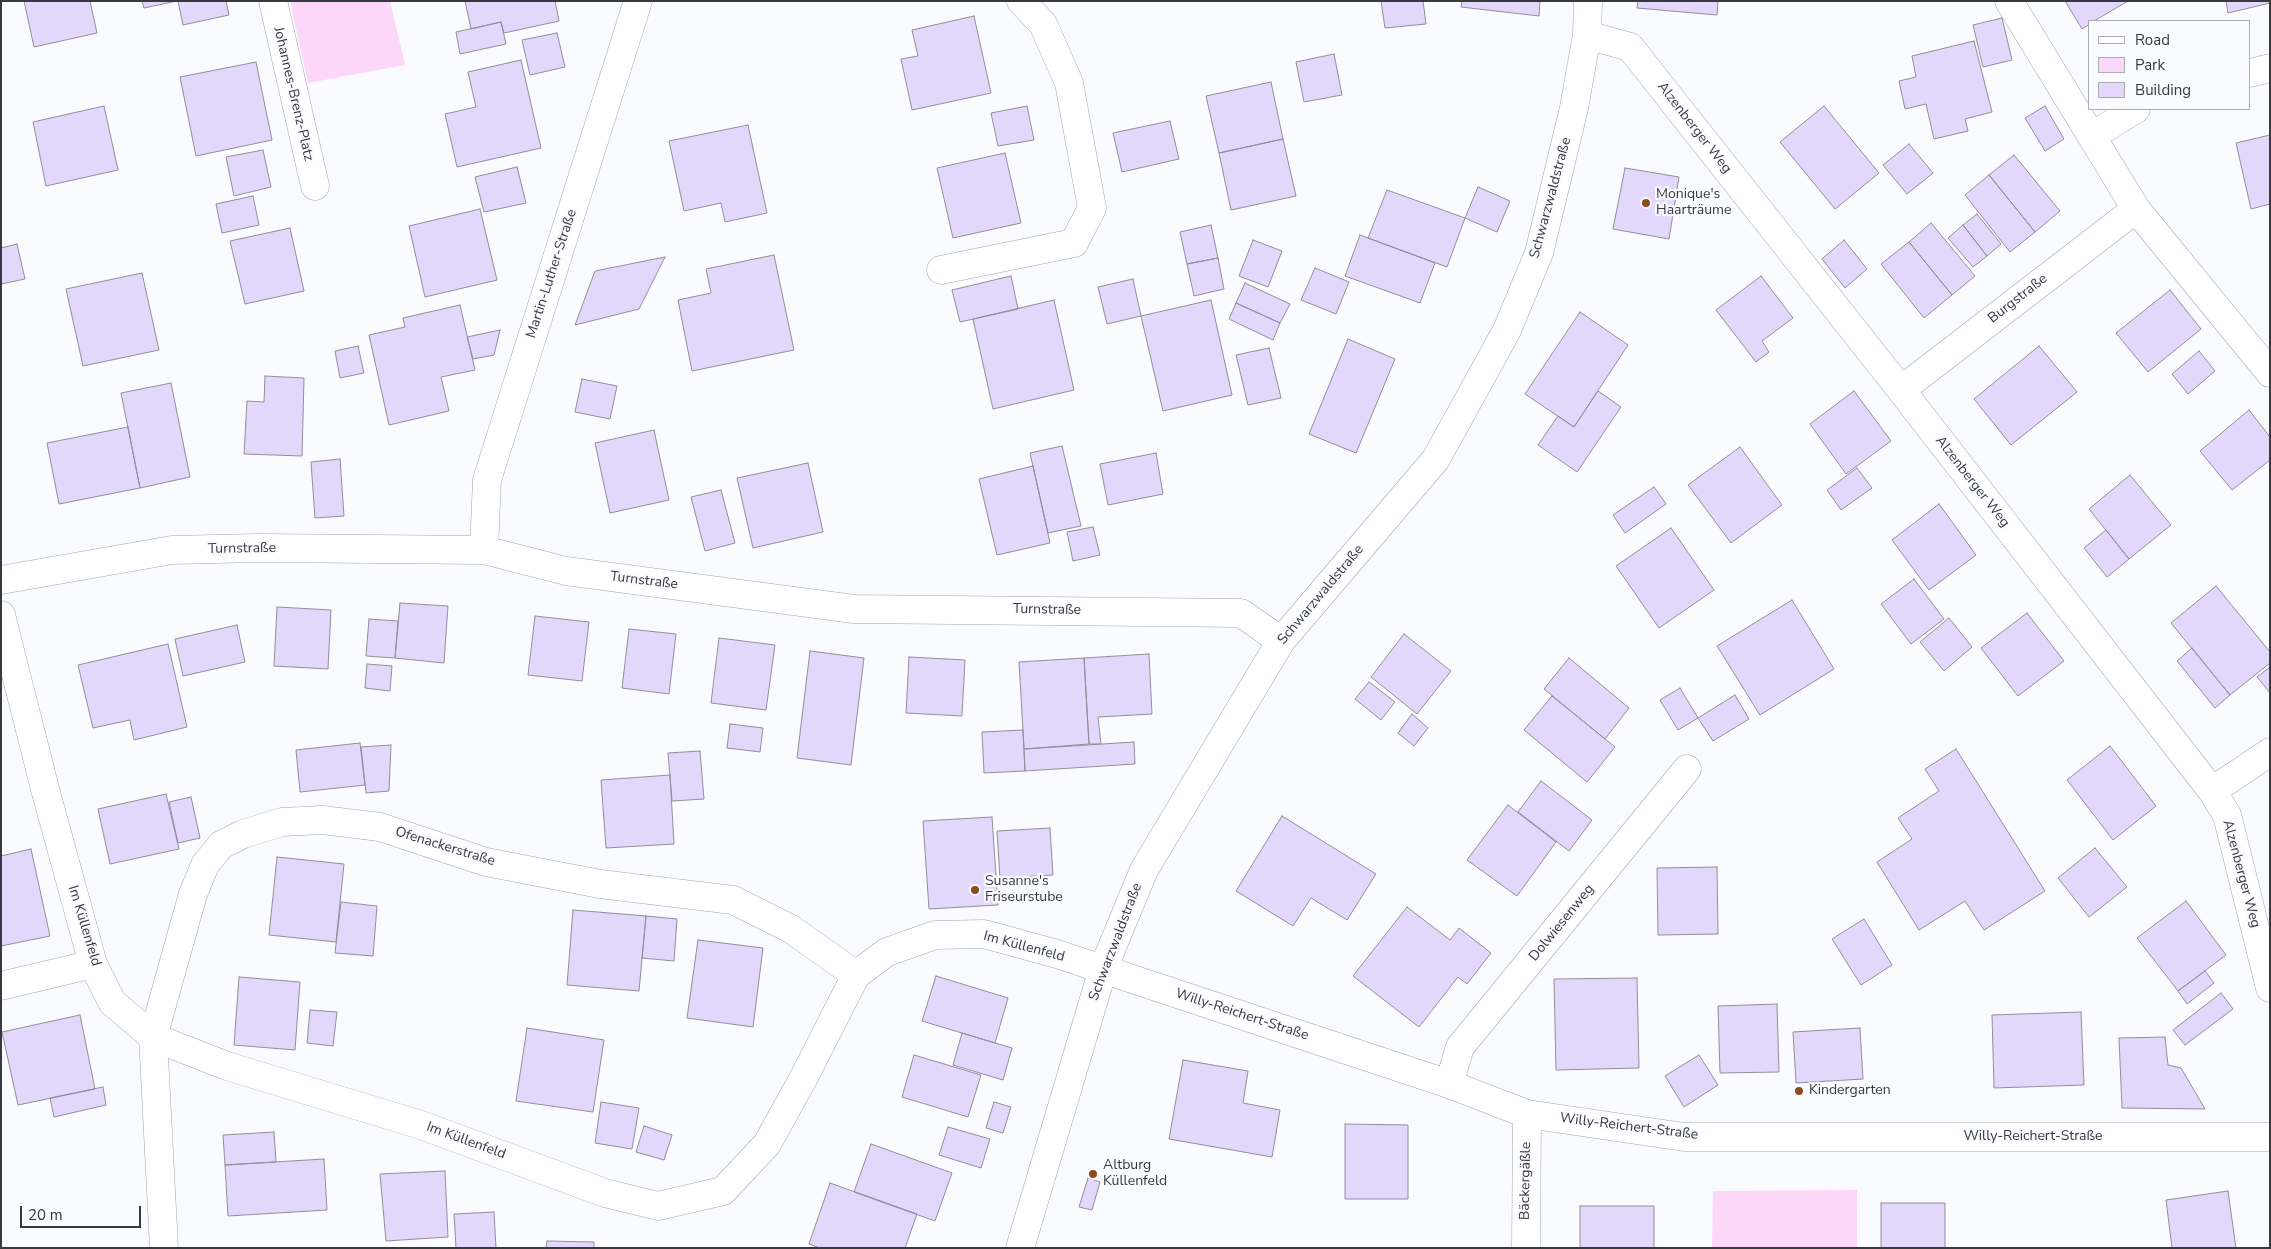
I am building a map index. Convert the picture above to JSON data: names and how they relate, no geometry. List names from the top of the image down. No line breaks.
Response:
{"streets":{"street":["Johannes-Brenz-Platz","Alzenberger Weg","Schwarzwaldstraße","Martin-Luther-Straße","Burgstraße","Turnstraße","Ofenackerstraße","Dolwiesenweg","Im Küllenfeld","Willy-Reichert-Straße","Bäckergäßle"]},"crossings":[["Alzenberger Weg","Schwarzwaldstraße"],["Alzenberger Weg","Burgstraße"],["Schwarzwaldstraße","Turnstraße"],["Schwarzwaldstraße","Im Küllenfeld"],["Schwarzwaldstraße","Willy-Reichert-Straße"],["Martin-Luther-Straße","Turnstraße"],["Ofenackerstraße","Im Küllenfeld"],["Dolwiesenweg","Willy-Reichert-Straße"],["Im Küllenfeld","Willy-Reichert-Straße"],["Willy-Reichert-Straße","Bäckergäßle"]],"places":["Monique's Haarträume","Susanne's Friseurstube","Kindergarten","Altburg Küllenfeld"],"legend":["Road","Park","Building"],"scale_bar":"20 m"}
